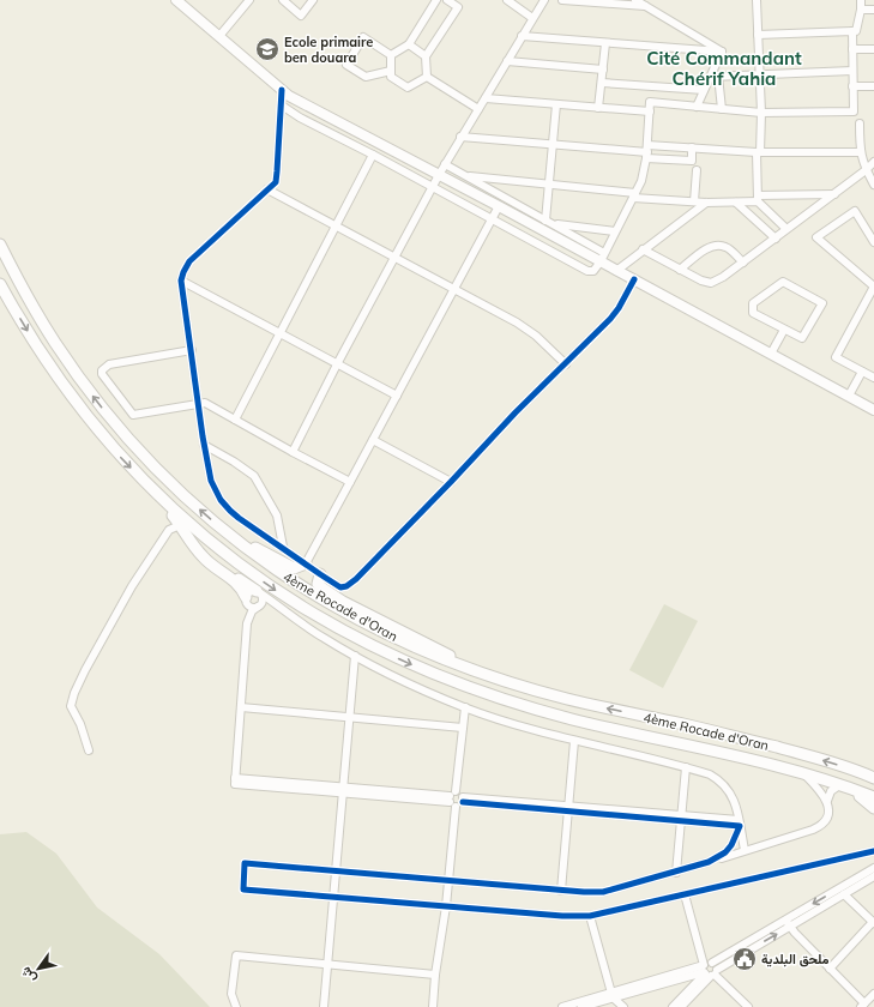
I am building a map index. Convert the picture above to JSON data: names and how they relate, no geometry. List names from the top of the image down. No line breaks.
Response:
{"streets":{"highway":["4ème Rocade d'Oran"]},"districts":["Cité Commandant Chérif Yahia"],"places":{"school or university":["Ecole primaire ben douara"],"public building":["ملحق البلدية"]},"north":"bottom left"}
